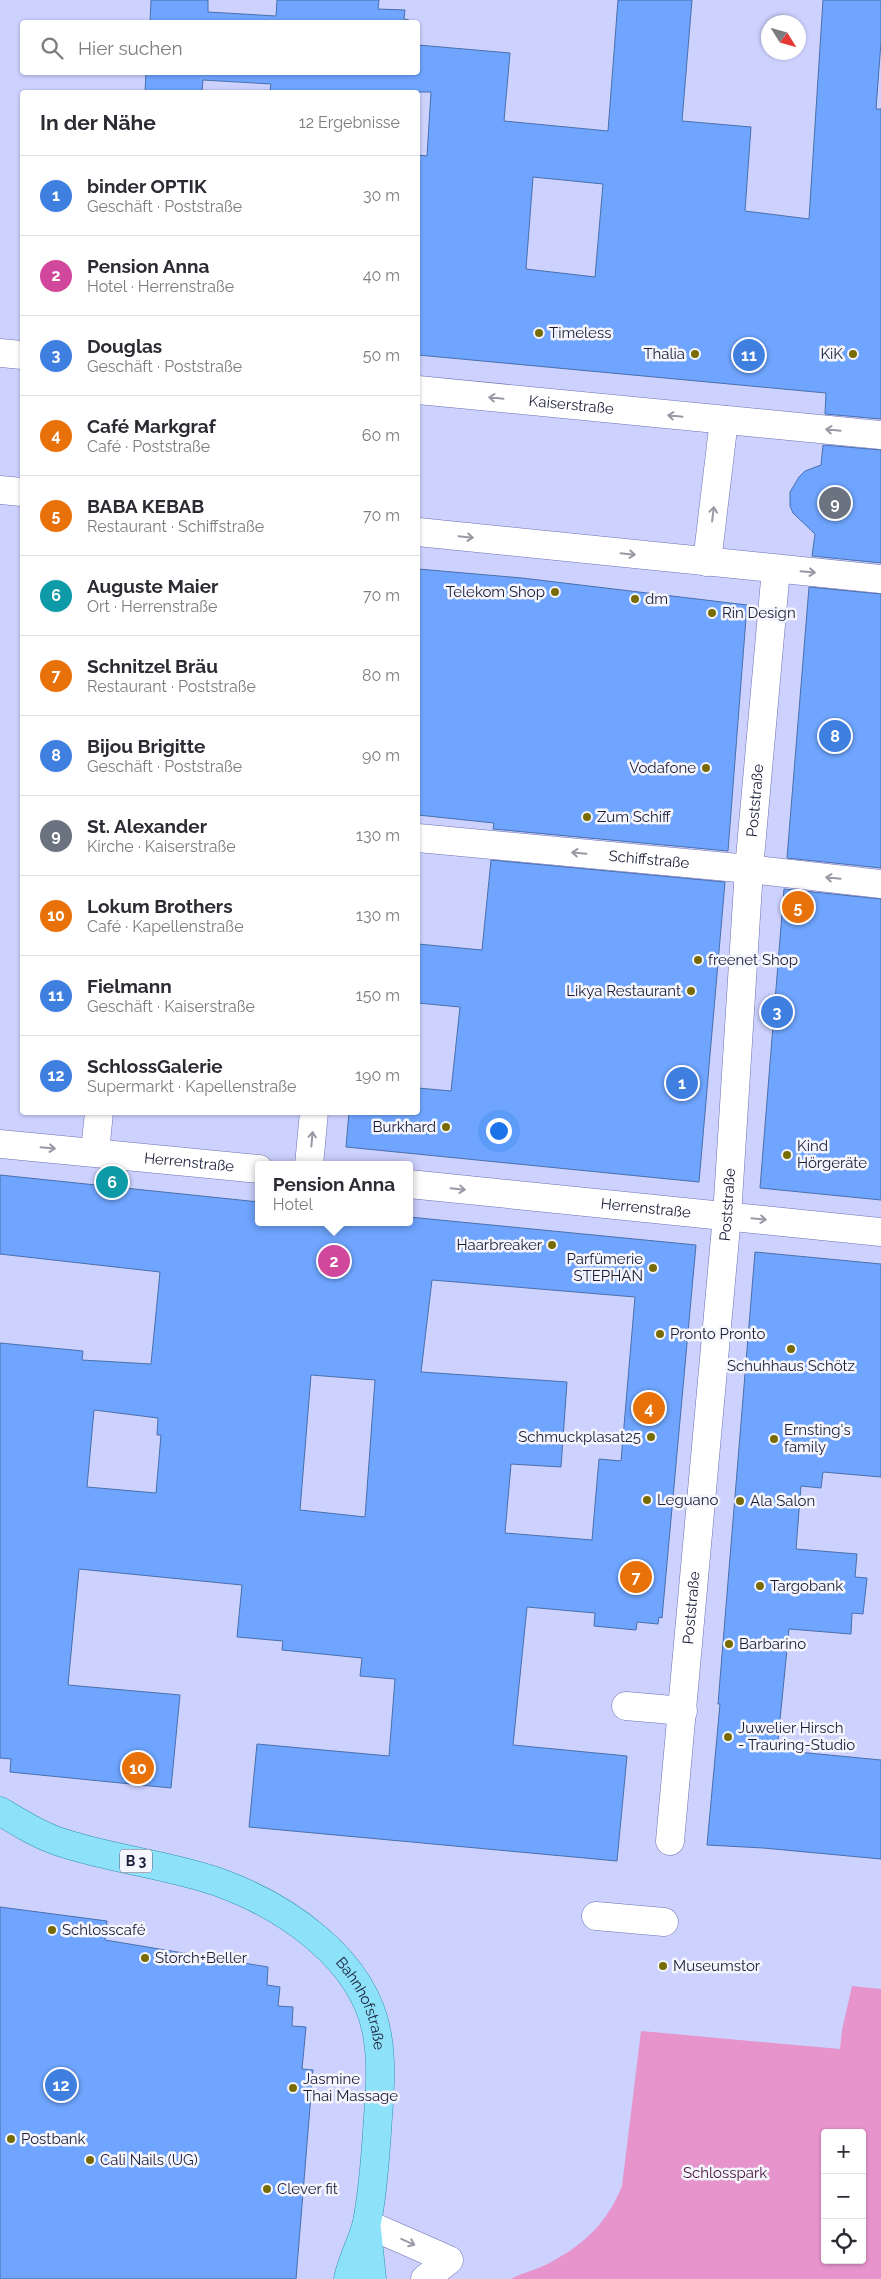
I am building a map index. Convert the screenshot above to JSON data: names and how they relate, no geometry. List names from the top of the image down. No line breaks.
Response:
{"streets":{"main road":["B 3","Bahnhofstraße"],"street":["Kaiserstraße","Poststraße","Schiffstraße","Herrenstraße"]},"crossings":[["Poststraße","Schiffstraße"],["Poststraße","Herrenstraße"]],"one_way":["Schiffstraße","Herrenstraße"],"parks":["Schlosspark"],"places":["Timeless","Thalia","KiK","Telekom Shop","dm","Rin Design","Vodafone","Zum Schiff","freenet Shop","Likya Restaurant","Burkhard","Kind Hörgeräte","Haarbreaker","Parfümerie STEPHAN","Pronto Pronto","Schuhhaus Schötz","Schmuckplasat25","Ernsting's family","Leguano","Ala Salon","Targobank","Barbarino","Juwelier Hirsch - Trauring-Studio","Schlosscafé","Storch+Beller","Museumstor","Jasmine Thai Massage","Postbank","Cali Nails (UG)","Clever fit"],"north":"bottom right","page":{"search":"Hier suchen","heading":["In der Nähe","12 Ergebnisse"],"list":[{"mark":"1","name":"binder OPTIK","note":"Geschäft · Poststraße","value":"30 m"},{"mark":"2","name":"Pension Anna","note":"Hotel · Herrenstraße","value":"40 m"},{"mark":"3","name":"Douglas","note":"Geschäft · Poststraße","value":"50 m"},{"mark":"4","name":"Café Markgraf","note":"Café · Poststraße","value":"60 m"},{"mark":"5","name":"BABA KEBAB","note":"Restaurant · Schiffstraße","value":"70 m"},{"mark":"6","name":"Auguste Maier","note":"Ort · Herrenstraße","value":"70 m"},{"mark":"7","name":"Schnitzel Bräu","note":"Restaurant · Poststraße","value":"80 m"},{"mark":"8","name":"Bijou Brigitte","note":"Geschäft · Poststraße","value":"90 m"},{"mark":"9","name":"St. Alexander","note":"Kirche · Kaiserstraße","value":"130 m"},{"mark":"10","name":"Lokum Brothers","note":"Café · Kapellenstraße","value":"130 m"},{"mark":"11","name":"Fielmann","note":"Geschäft · Kaiserstraße","value":"150 m"},{"mark":"12","name":"SchlossGalerie","note":"Supermarkt · Kapellenstraße","value":"190 m"}],"pins":["11","9","8","5","3","1","6","2","4","7","10","12"],"popup":["Pension Anna","Hotel"],"map_buttons":["+","−"]}}
